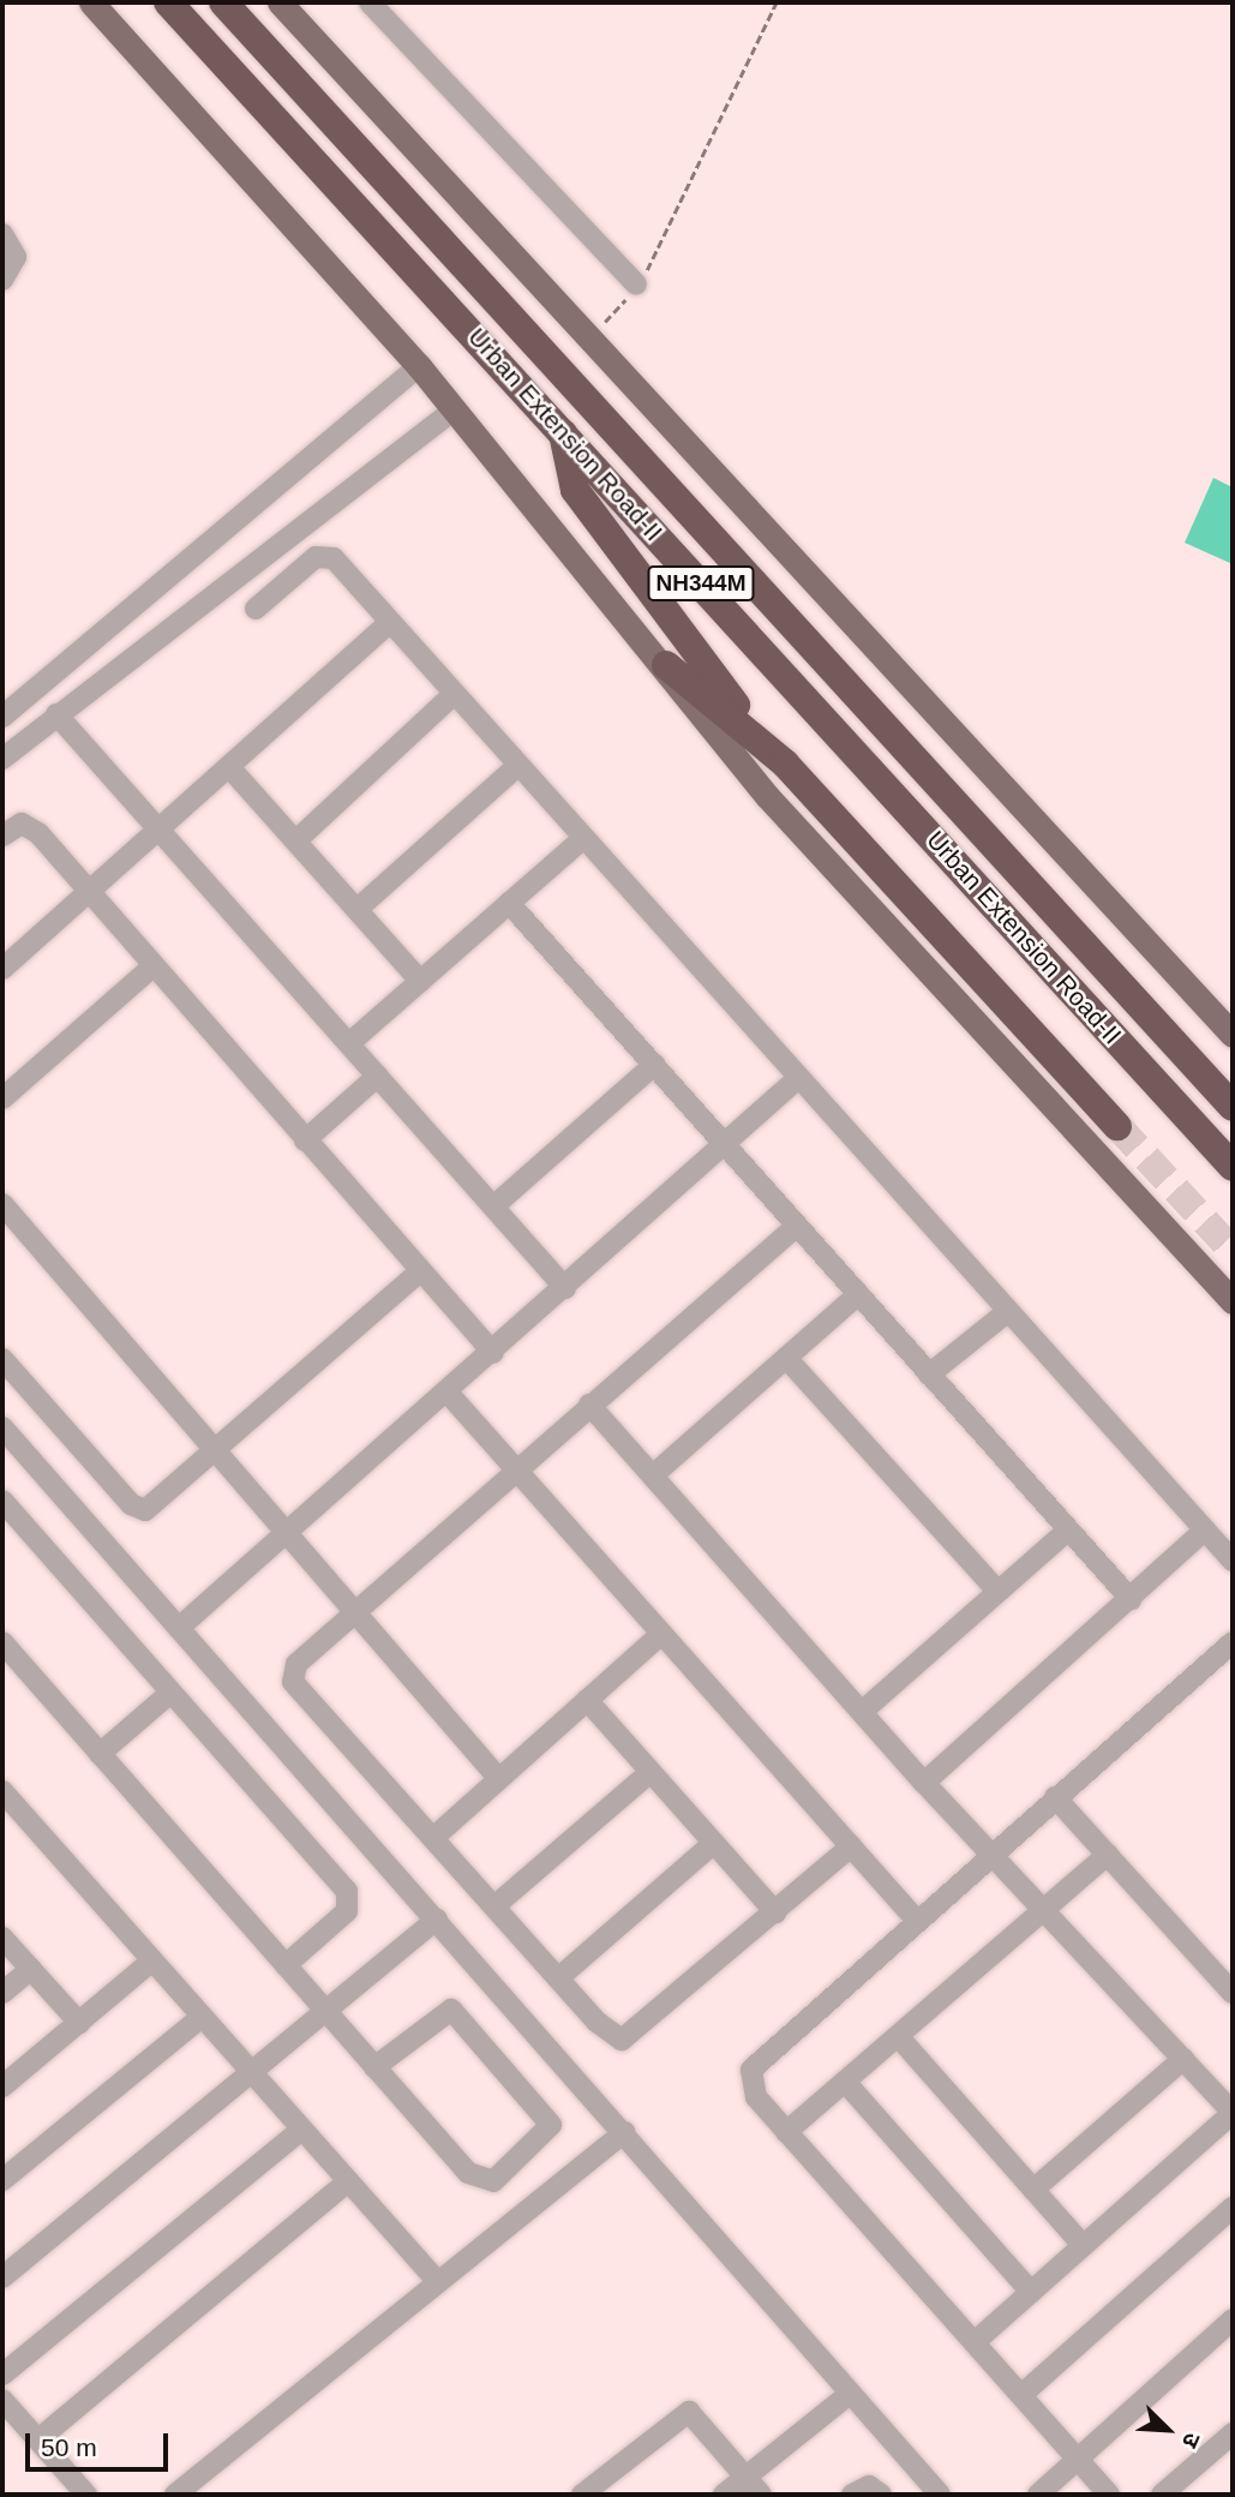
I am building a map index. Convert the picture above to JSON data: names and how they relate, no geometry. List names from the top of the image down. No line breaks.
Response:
{"streets":{"highway":["Urban Extension Road-II","NH344M"]},"scale_bar":"50 m","north":"bottom right"}
